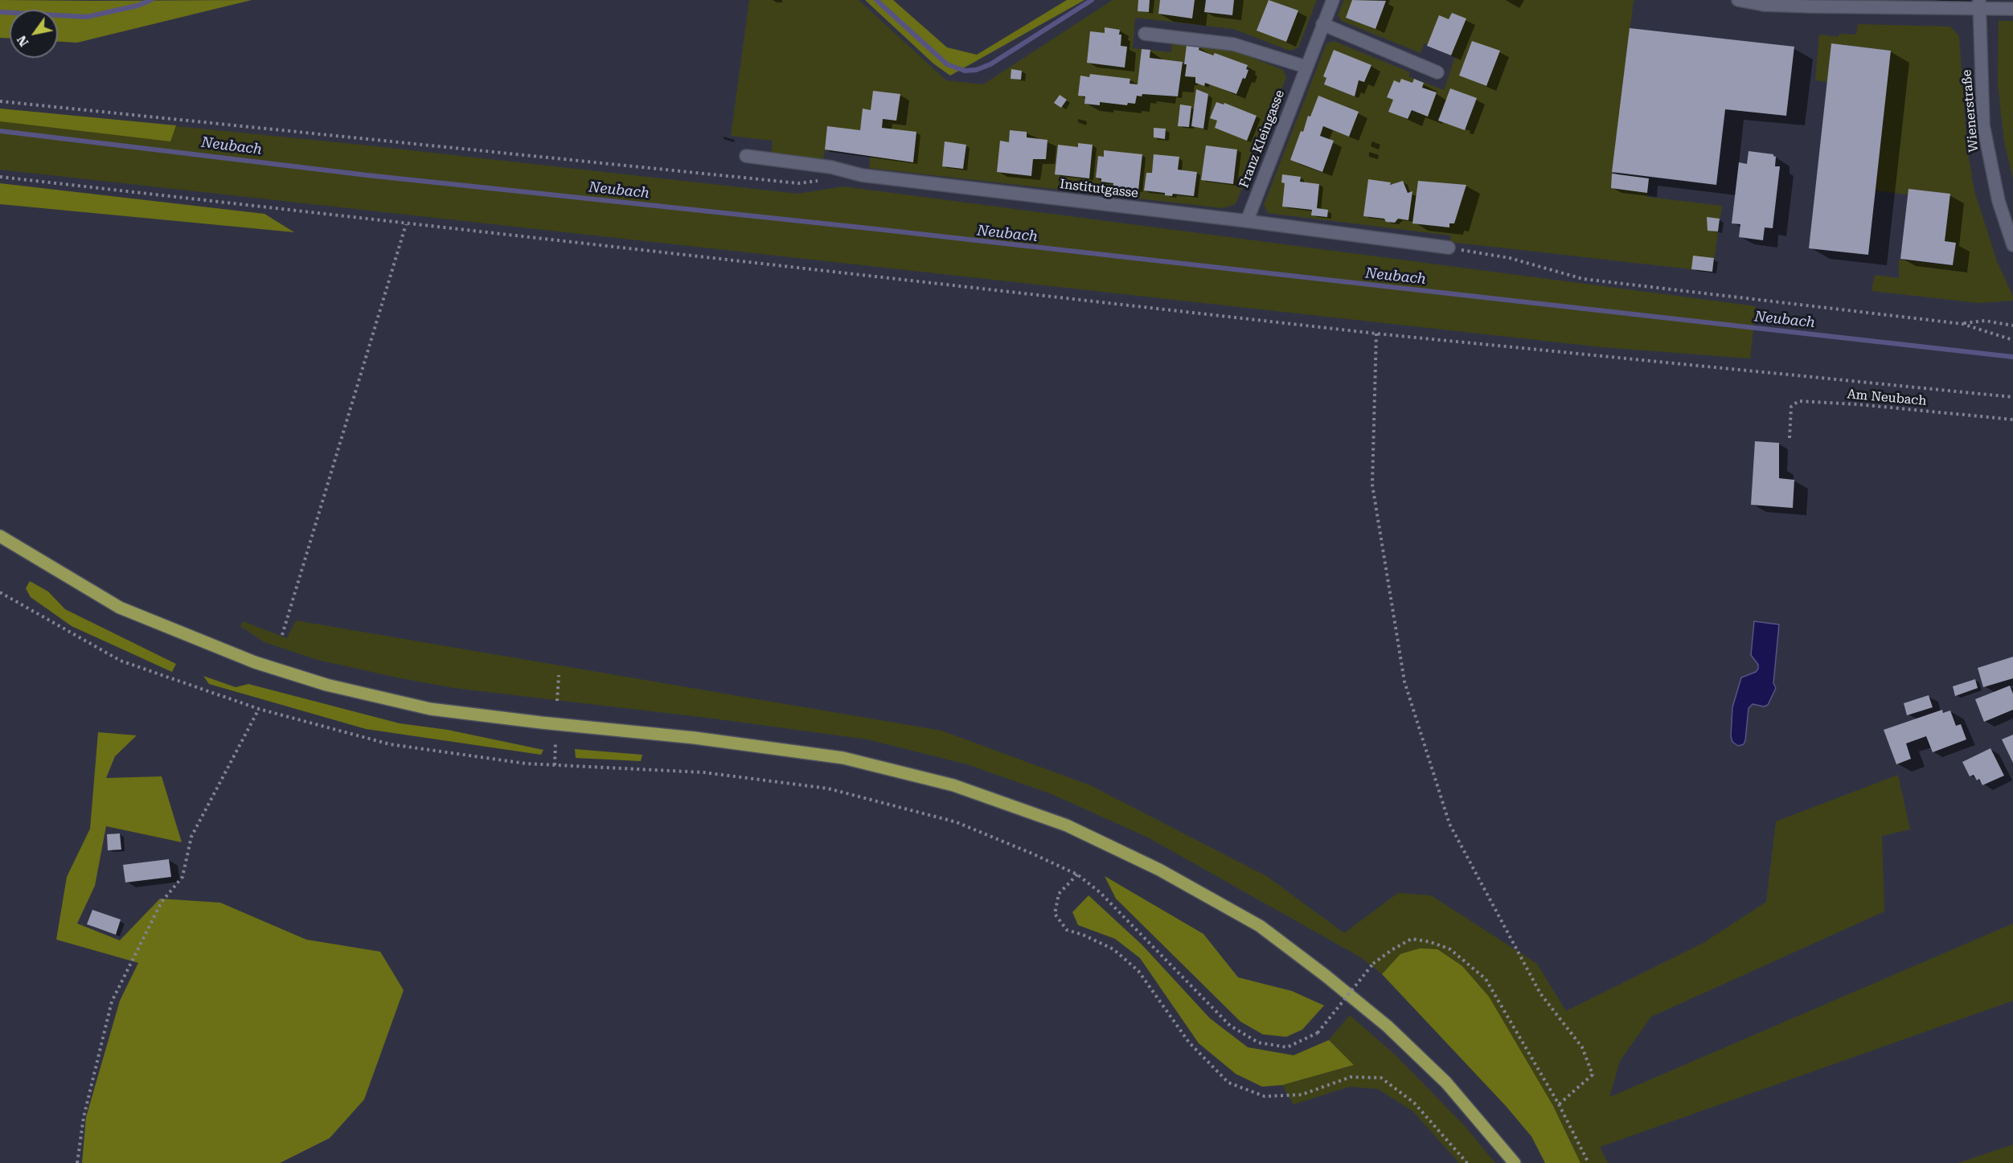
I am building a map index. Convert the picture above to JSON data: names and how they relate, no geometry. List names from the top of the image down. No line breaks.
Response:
{"streets":{"street":["Wienerstraße","Franz Kleingasse","Institutgasse"],"path":["Am Neubach"]},"crossings":[["Franz Kleingasse","Institutgasse"]],"water":["Neubach"],"north":"bottom left"}
